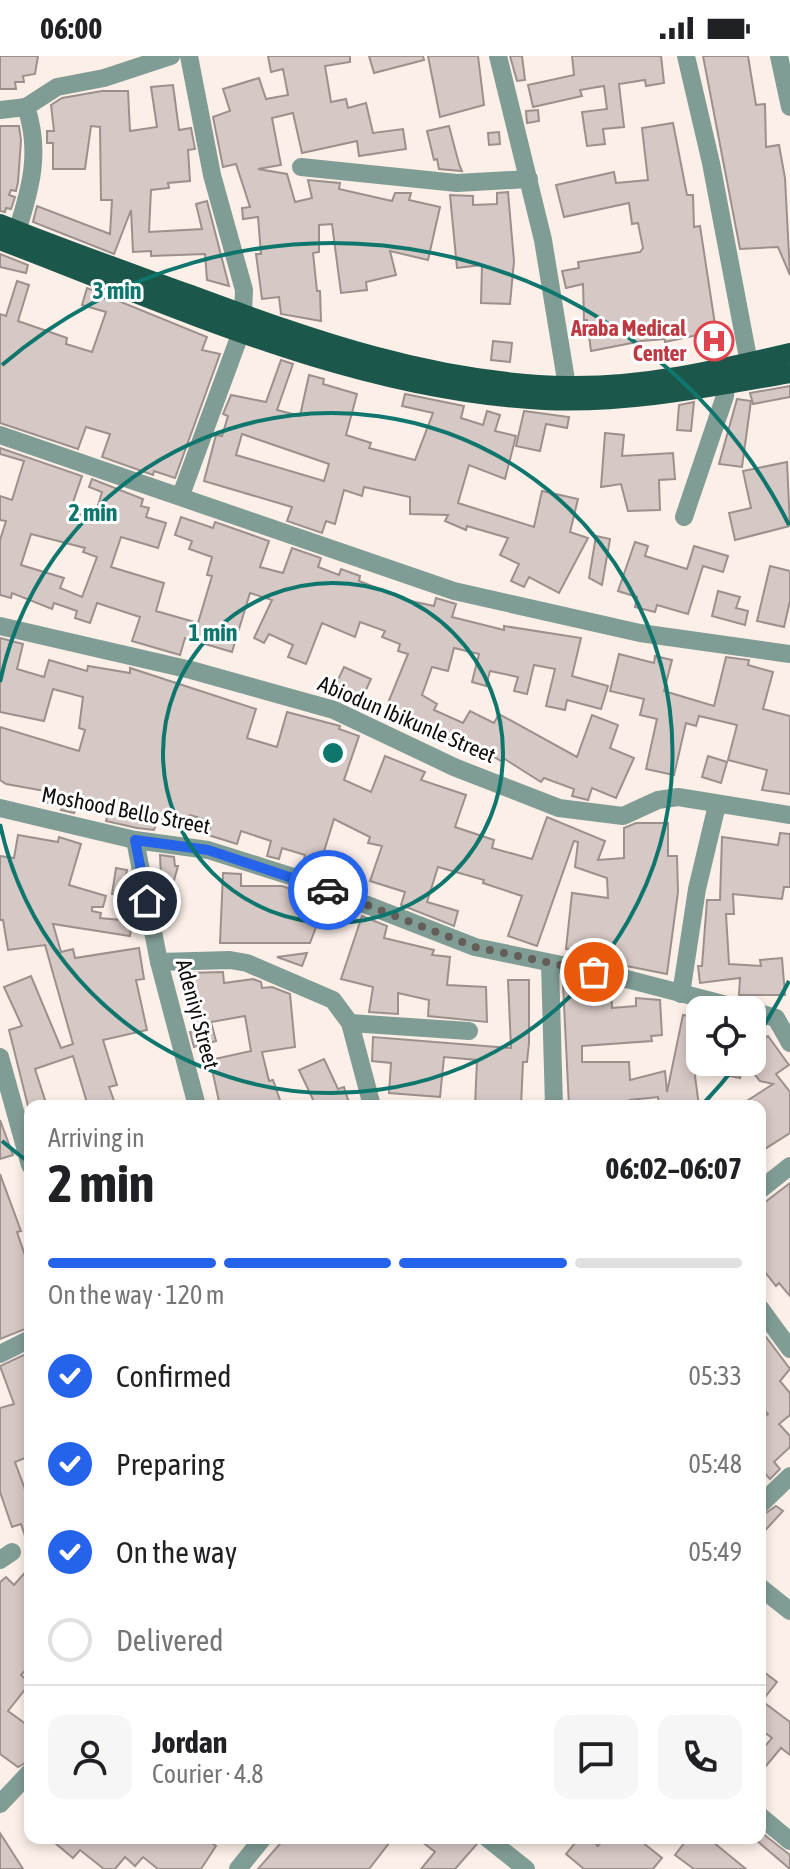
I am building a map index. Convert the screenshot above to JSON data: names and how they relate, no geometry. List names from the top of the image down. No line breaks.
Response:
{"streets":{"street":["Abiodun Ibikunle Street","Moshood Bello Street","Adeniyi Street"]},"crossings":[["Moshood Bello Street","Adeniyi Street"]],"places":{"hospital":["Araba Medical Center"]},"page":{"status":"06:00","heading":["2 min","Arriving in","06:02–06:07"],"panel":["Jordan","Courier · 4.8"],"bar":"On the way · 120 m","list":[["Confirmed","05:33"],["Preparing","05:48"],["On the way","05:49"],"Delivered"]},"rings":["3 min","2 min","1 min"]}
